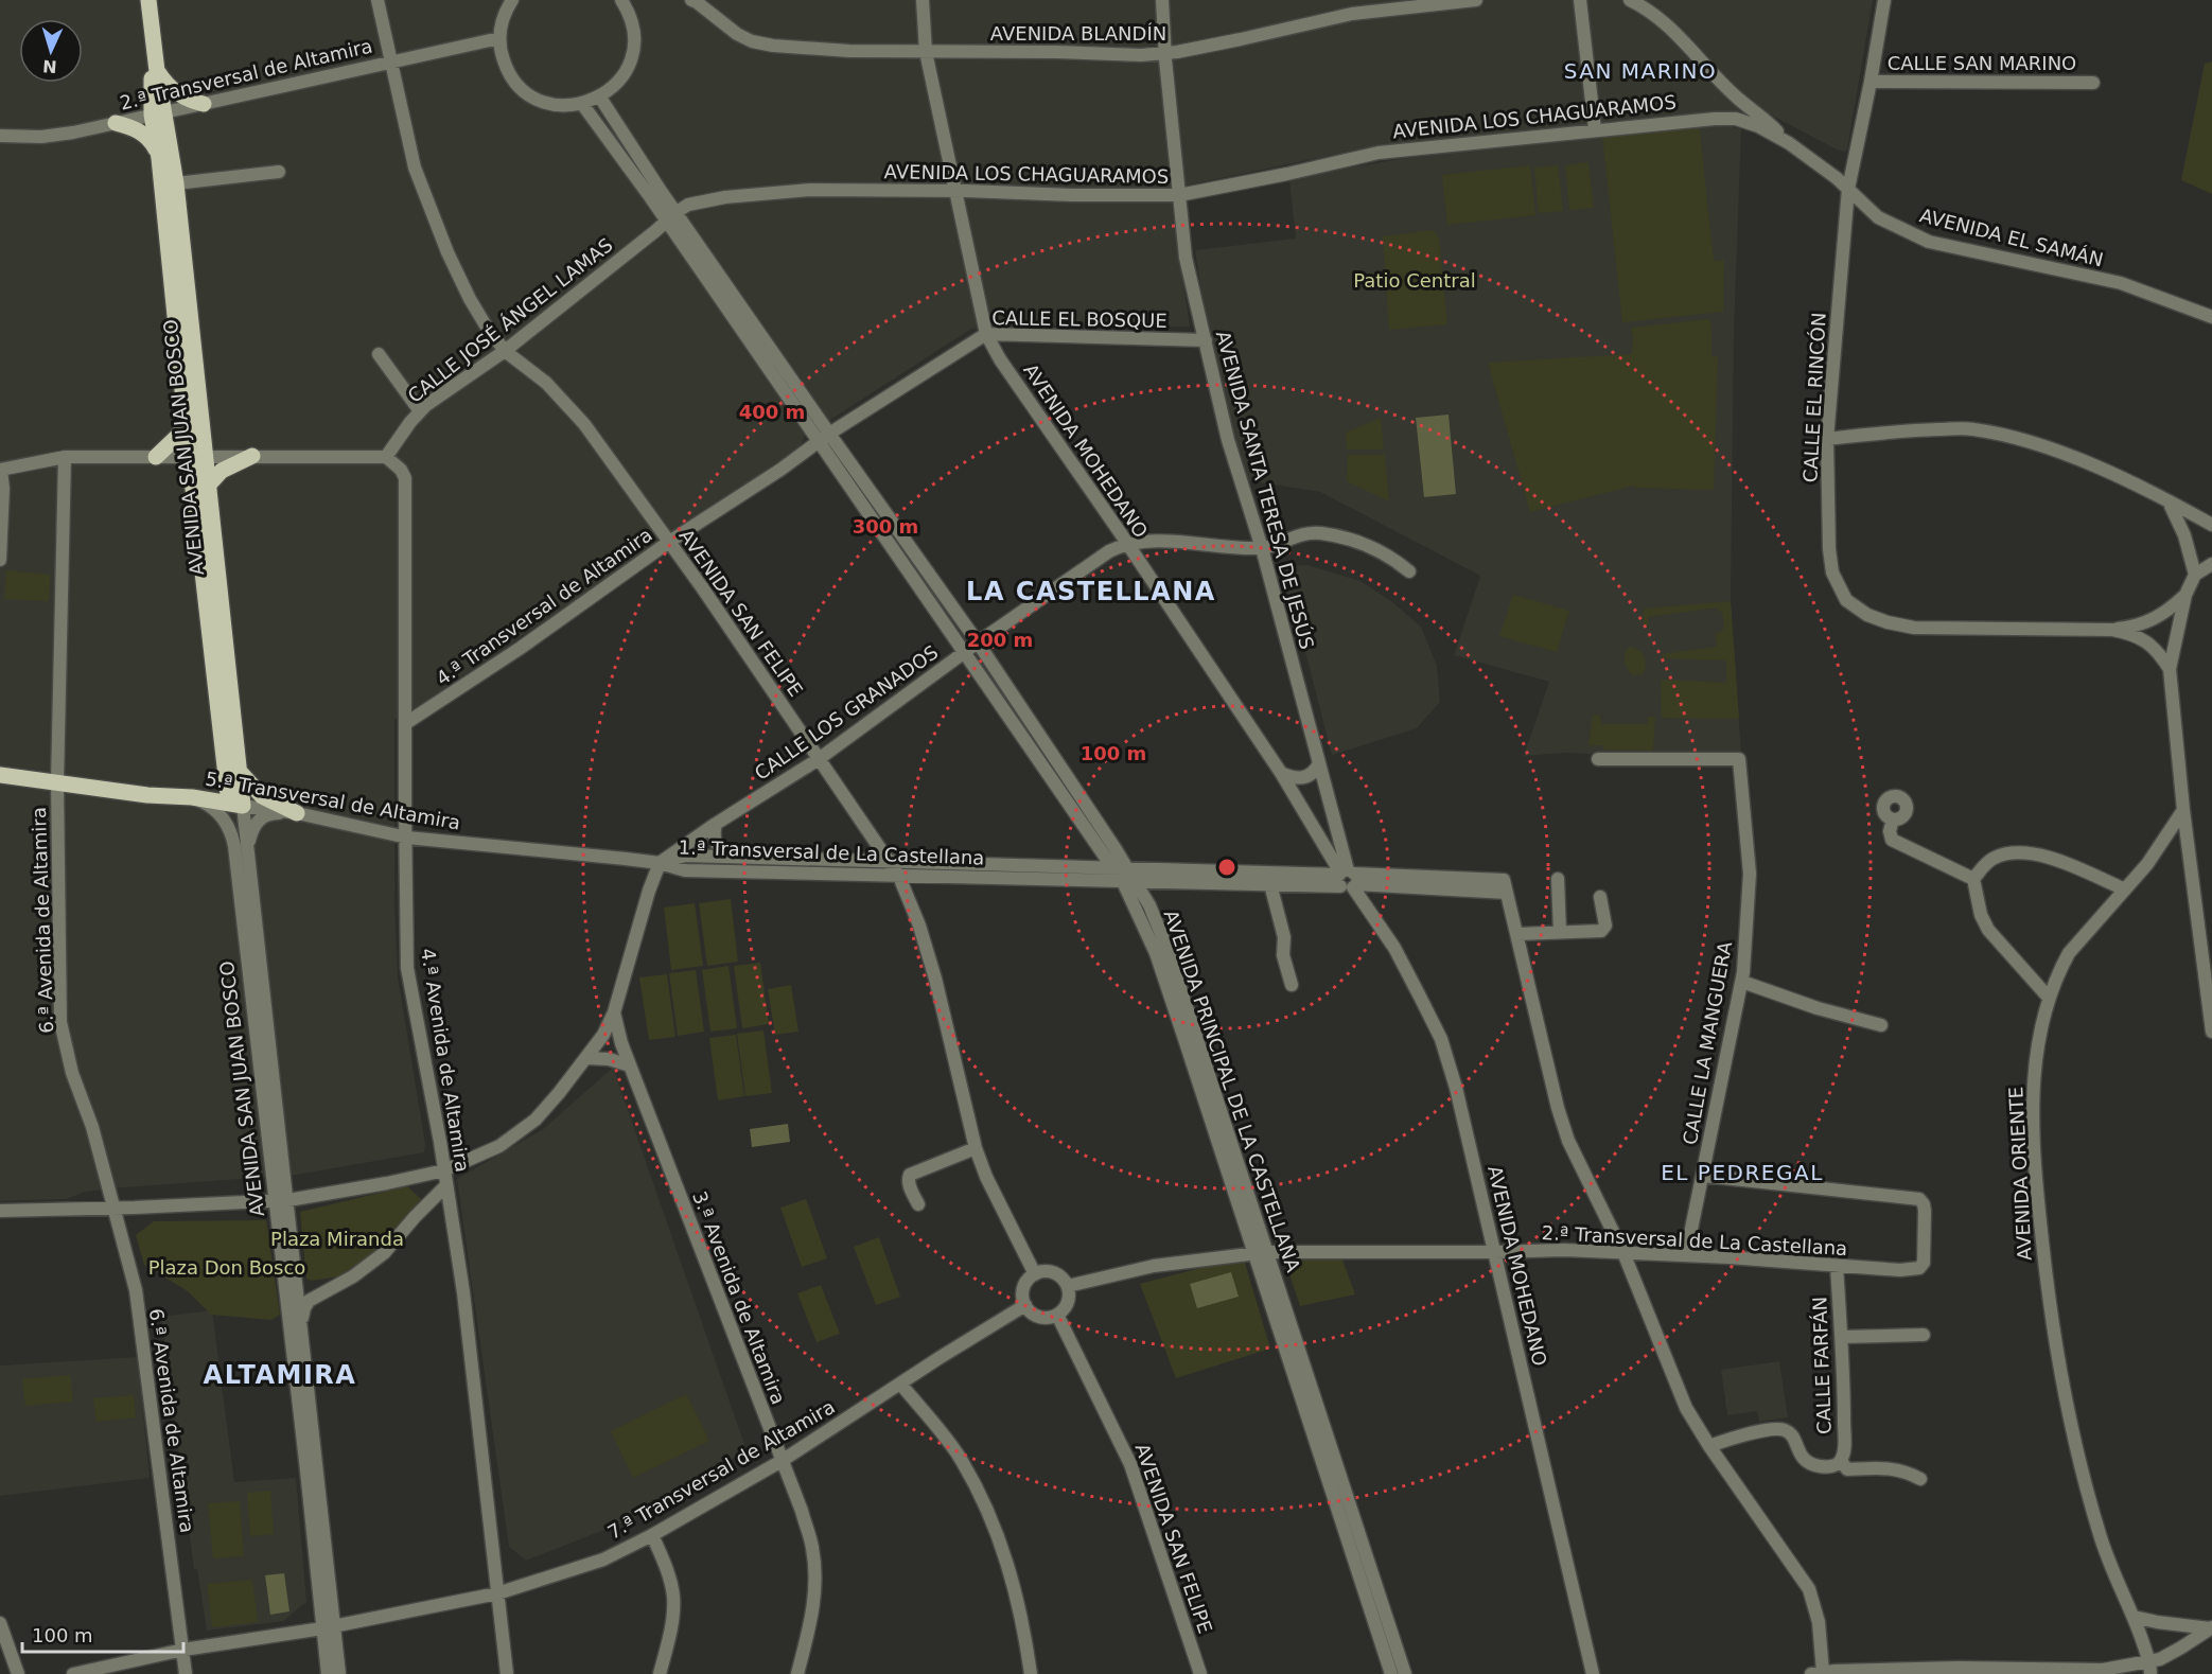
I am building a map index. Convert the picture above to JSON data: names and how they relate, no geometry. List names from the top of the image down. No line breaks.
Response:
{"streets":{"main road":["AVENIDA SAN JUAN BOSCO","5.ª Transversal de Altamira"],"street":["AVENIDA BLANDÍN","CALLE SAN MARINO","2.ª Transversal de Altamira","AVENIDA LOS CHAGUARAMOS","AVENIDA EL SAMÁN","CALLE EL BOSQUE","CALLE JOSÉ ÁNGEL LAMAS","CALLE EL RINCÓN","AVENIDA MOHEDANO","AVENIDA SANTA TERESA DE JESÚS","4.ª Transversal de Altamira","AVENIDA SAN FELIPE","CALLE LOS GRANADOS","1.ª Transversal de La Castellana","6.ª Avenida de Altamira","CALLE LA MANGUERA","4.ª Avenida de Altamira","AVENIDA PRINCIPAL DE LA CASTELLANA","AVENIDA ORIENTE","2.ª Transversal de La Castellana","3.ª Avenida de Altamira","CALLE FARFÁN","7.ª Transversal de Altamira"]},"crossings":[["AVENIDA BLANDÍN","AVENIDA MOHEDANO"],["AVENIDA BLANDÍN","AVENIDA SANTA TERESA DE JESÚS"],["CALLE SAN MARINO","CALLE EL RINCÓN"],["2.ª Transversal de Altamira","AVENIDA SAN JUAN BOSCO"],["2.ª Transversal de Altamira","AVENIDA SAN FELIPE"],["AVENIDA LOS CHAGUARAMOS","AVENIDA EL SAMÁN"],["AVENIDA LOS CHAGUARAMOS","CALLE JOSÉ ÁNGEL LAMAS"],["AVENIDA LOS CHAGUARAMOS","AVENIDA MOHEDANO"],["AVENIDA LOS CHAGUARAMOS","AVENIDA SANTA TERESA DE JESÚS"],["AVENIDA LOS CHAGUARAMOS","AVENIDA PRINCIPAL DE LA CASTELLANA"],["AVENIDA EL SAMÁN","CALLE EL RINCÓN"],["CALLE EL BOSQUE","AVENIDA MOHEDANO"],["CALLE EL BOSQUE","AVENIDA SANTA TERESA DE JESÚS"],["CALLE EL BOSQUE","4.ª Transversal de Altamira"],["CALLE EL BOSQUE","AVENIDA PRINCIPAL DE LA CASTELLANA"],["CALLE JOSÉ ÁNGEL LAMAS","AVENIDA SAN FELIPE"],["CALLE JOSÉ ÁNGEL LAMAS","4.ª Avenida de Altamira"],["CALLE JOSÉ ÁNGEL LAMAS","AVENIDA PRINCIPAL DE LA CASTELLANA"],["AVENIDA SAN JUAN BOSCO","5.ª Transversal de Altamira"],["AVENIDA SAN JUAN BOSCO","7.ª Transversal de Altamira"],["AVENIDA MOHEDANO","AVENIDA SANTA TERESA DE JESÚS"],["AVENIDA MOHEDANO","CALLE LOS GRANADOS"],["AVENIDA MOHEDANO","1.ª Transversal de La Castellana"],["AVENIDA MOHEDANO","2.ª Transversal de La Castellana"],["AVENIDA SANTA TERESA DE JESÚS","CALLE LOS GRANADOS"],["AVENIDA SANTA TERESA DE JESÚS","1.ª Transversal de La Castellana"],["4.ª Transversal de Altamira","AVENIDA SAN FELIPE"],["4.ª Transversal de Altamira","4.ª Avenida de Altamira"],["4.ª Transversal de Altamira","AVENIDA PRINCIPAL DE LA CASTELLANA"],["AVENIDA SAN FELIPE","CALLE LOS GRANADOS"],["AVENIDA SAN FELIPE","1.ª Transversal de La Castellana"],["AVENIDA SAN FELIPE","2.ª Transversal de La Castellana"],["AVENIDA SAN FELIPE","7.ª Transversal de Altamira"],["CALLE LOS GRANADOS","5.ª Transversal de Altamira"],["CALLE LOS GRANADOS","1.ª Transversal de La Castellana"],["CALLE LOS GRANADOS","AVENIDA PRINCIPAL DE LA CASTELLANA"],["5.ª Transversal de Altamira","1.ª Transversal de La Castellana"],["5.ª Transversal de Altamira","6.ª Avenida de Altamira"],["5.ª Transversal de Altamira","4.ª Avenida de Altamira"],["1.ª Transversal de La Castellana","AVENIDA PRINCIPAL DE LA CASTELLANA"],["6.ª Avenida de Altamira","7.ª Transversal de Altamira"],["CALLE LA MANGUERA","2.ª Transversal de La Castellana"],["4.ª Avenida de Altamira","7.ª Transversal de Altamira"],["AVENIDA PRINCIPAL DE LA CASTELLANA","2.ª Transversal de La Castellana"],["2.ª Transversal de La Castellana","CALLE FARFÁN"],["2.ª Transversal de La Castellana","7.ª Transversal de Altamira"],["3.ª Avenida de Altamira","7.ª Transversal de Altamira"]],"districts":["SAN MARINO","LA CASTELLANA","EL PEDREGAL","ALTAMIRA"],"parks":["Patio Central","Plaza Miranda","Plaza Don Bosco"],"scale_bar":"100 m","north":"bottom","rings":["400 m","300 m","200 m","100 m"]}
